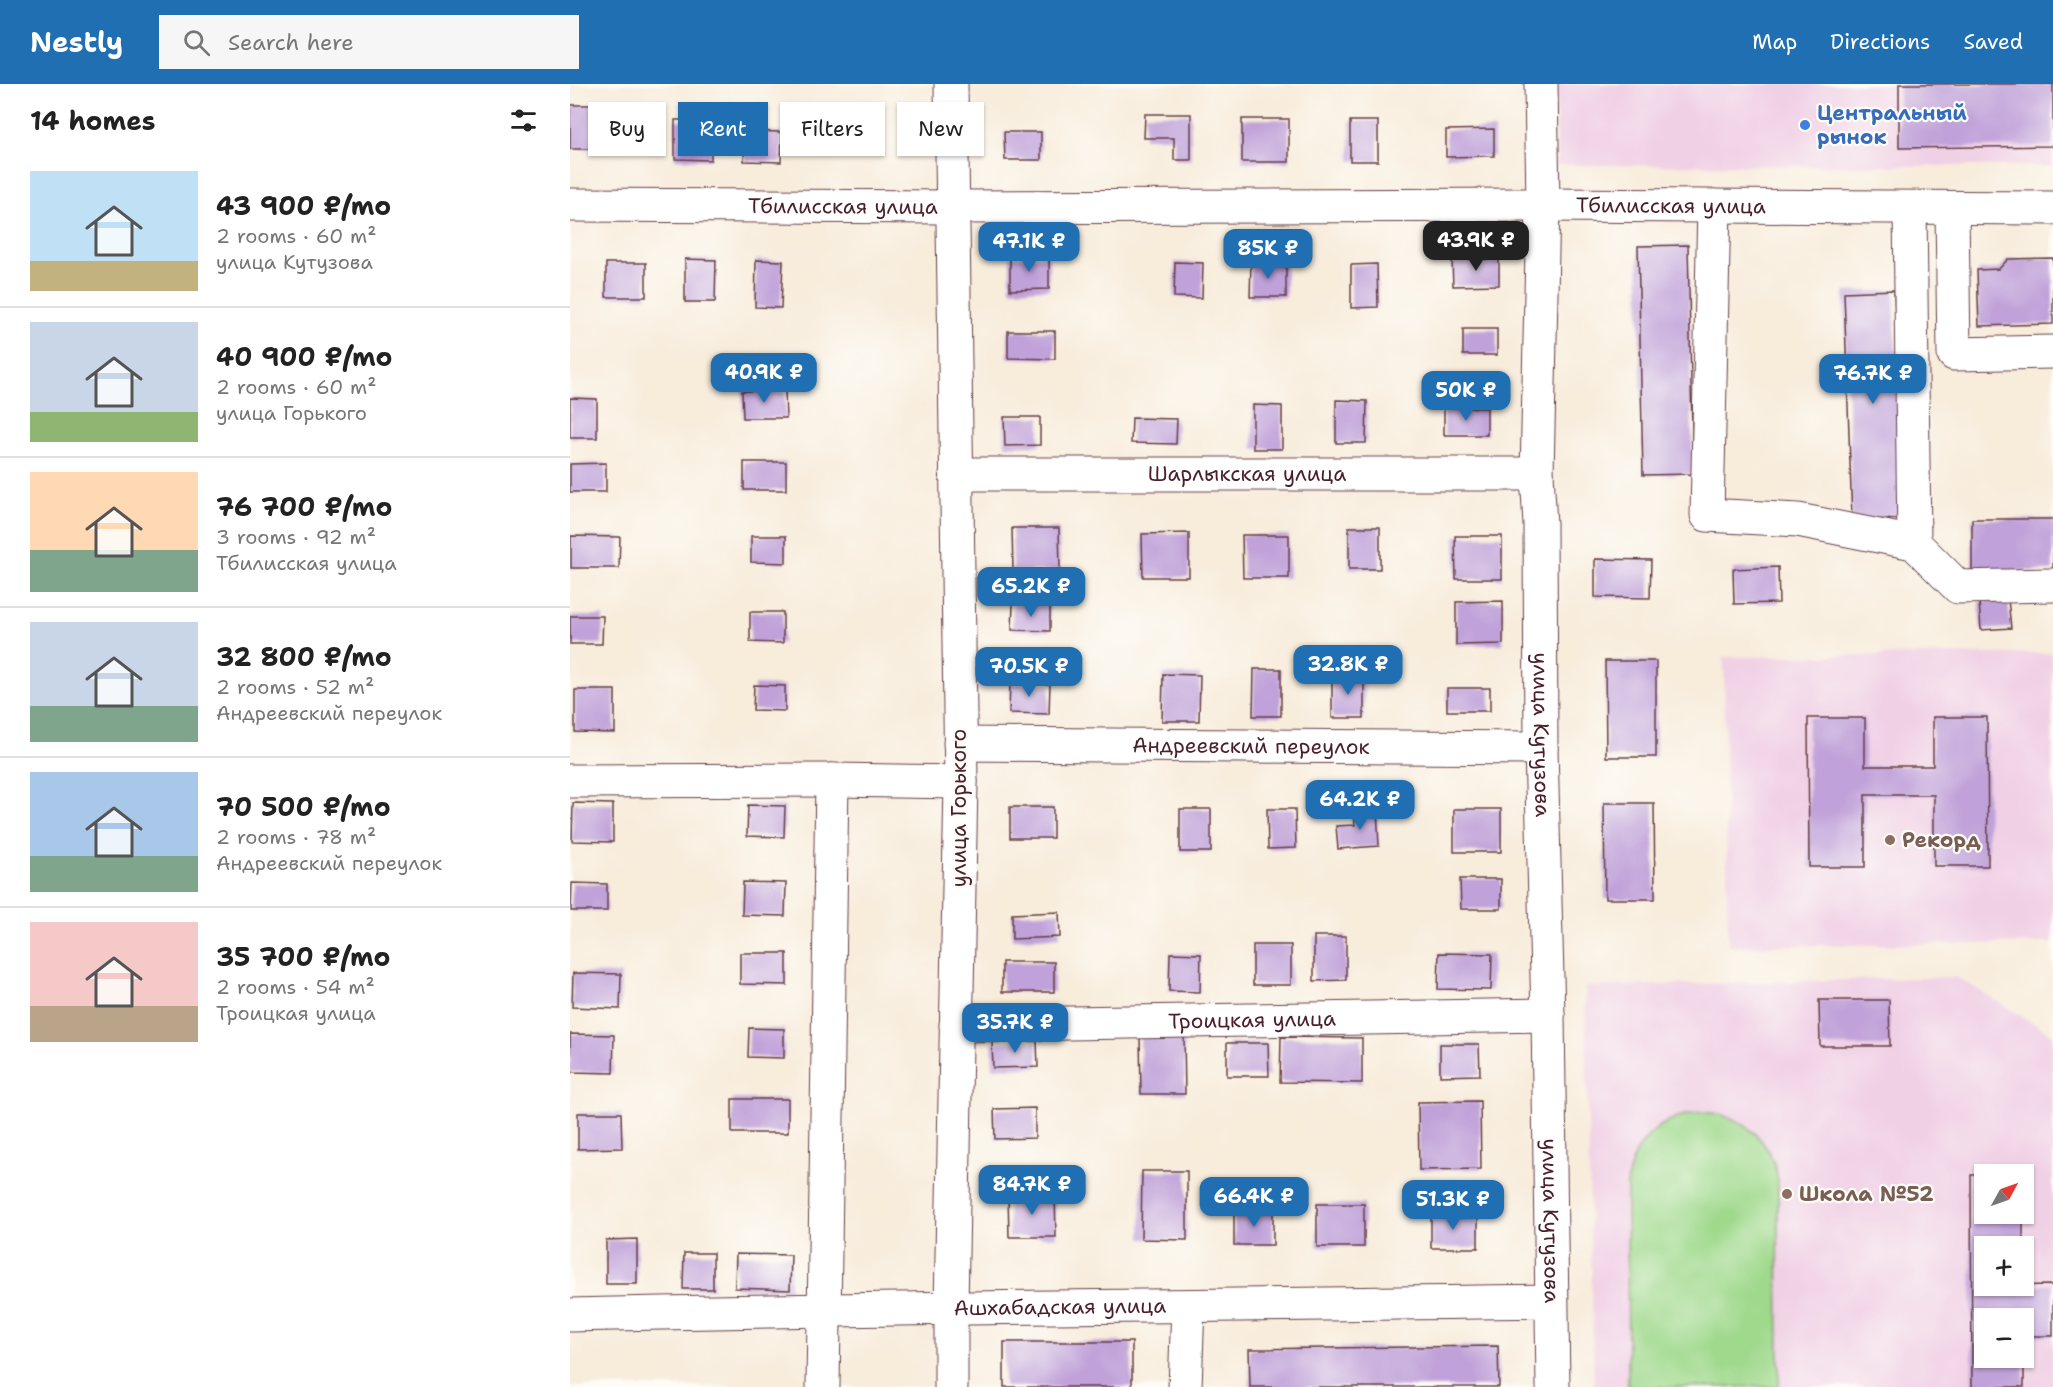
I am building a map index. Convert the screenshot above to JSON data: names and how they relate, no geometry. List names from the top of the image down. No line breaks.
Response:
{"streets":{"street":["Тбилисская улица","Шарлыкская улица","улица Кутузова","Андреевский переулок","улица Горького","Троицкая улица","Ашхабадская улица"]},"crossings":[["Тбилисская улица","улица Кутузова"],["Тбилисская улица","улица Горького"],["Шарлыкская улица","улица Кутузова"],["Шарлыкская улица","улица Горького"],["улица Кутузова","Андреевский переулок"],["улица Кутузова","Троицкая улица"],["улица Кутузова","Ашхабадская улица"],["Андреевский переулок","улица Горького"],["улица Горького","Троицкая улица"],["улица Горького","Ашхабадская улица"]],"places":["Центральный рынок","Рекорд","Школа №52"],"north":"top right","page":{"header":"Nestly","search":"Search here","nav":["Map","Directions","Saved"],"heading":"14 homes","chip":["Buy","Rent","Filters","New"],"list":[{"name":"43 900 ₽/mo","note":"2 rooms · 60 m² · улица Кутузова"},{"name":"40 900 ₽/mo","note":"2 rooms · 60 m² · улица Горького"},{"name":"76 700 ₽/mo","note":"3 rooms · 92 m² · Тбилисская улица"},{"name":"32 800 ₽/mo","note":"2 rooms · 52 m² · Андреевский переулок"},{"name":"70 500 ₽/mo","note":"2 rooms · 78 m² · Андреевский переулок"},{"name":"35 700 ₽/mo","note":"2 rooms · 54 m² · Троицкая улица"}],"price":["43.9K ₽","47.1K ₽","85K ₽","40.9K ₽","76.7K ₽","50K ₽","65.2K ₽","32.8K ₽","70.5K ₽","64.2K ₽","35.7K ₽","84.7K ₽","66.4K ₽","51.3K ₽"],"map_buttons":["+","−"]}}
